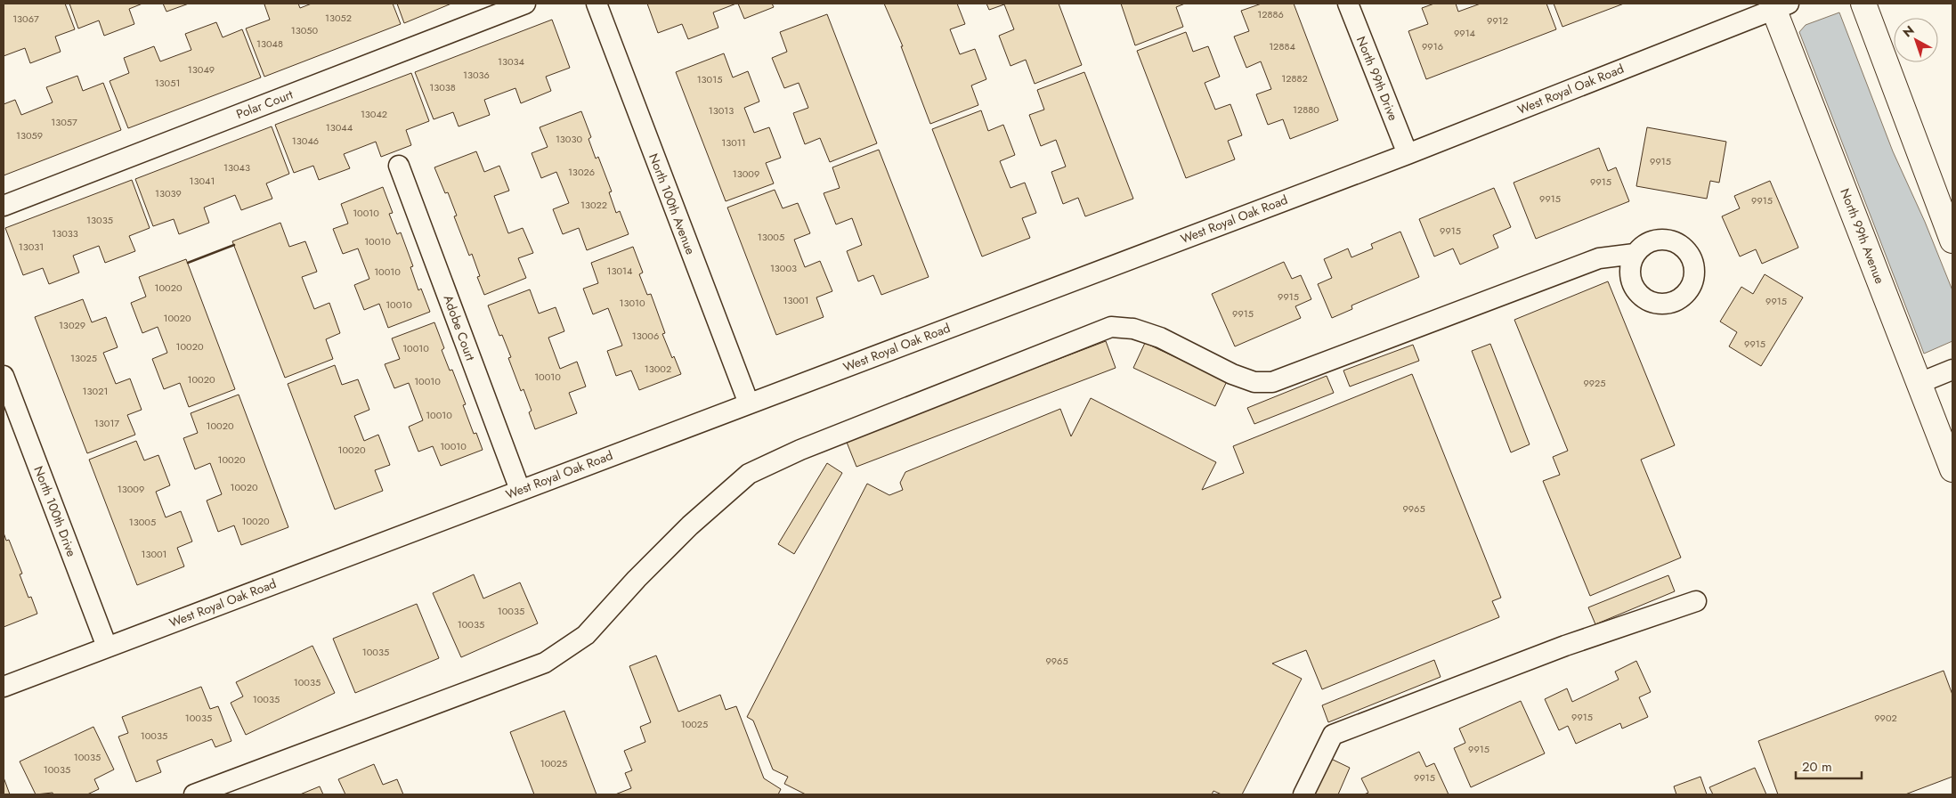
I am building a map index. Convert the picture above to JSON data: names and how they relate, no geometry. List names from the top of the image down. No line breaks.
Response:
{"streets":{"main road":["North 99th Avenue"],"street":["North 99th Drive","West Royal Oak Road","Polar Court","North 100th Avenue","Adobe Court","North 100th Drive"]},"crossings":[["North 99th Drive","West Royal Oak Road"],["West Royal Oak Road","North 100th Avenue"],["West Royal Oak Road","North 99th Avenue"],["West Royal Oak Road","Adobe Court"],["West Royal Oak Road","North 100th Drive"]],"house_numbers":["12886","13052","13067","9912","13050","9914","13048","12884","9916","13034","13049","13036","12882","13015","13051","13038","12880","13013","13042","13057","13044","13059","13030","13046","13011","9915","13043","13026","13009","13041","9915","13039","9915","9915","13022","10010","13035","9915","13033","13005","10010","13031","13003","13014","10010","10020","9915","13001","9915","13010","10010","9915","10020","13029","13006","9915","10020","10010","13025","13002","10010","10020","10010","9925","13021","10010","13017","10020","10010","10020","10020","10020","13009","9965","10020","13005","13001","10035","10035","10035","9965","10035","10035","9915","10035","9902","10025","10035","9915","10035","10025","10035","9915"],"scale_bar":"20 m","north":"top left"}
